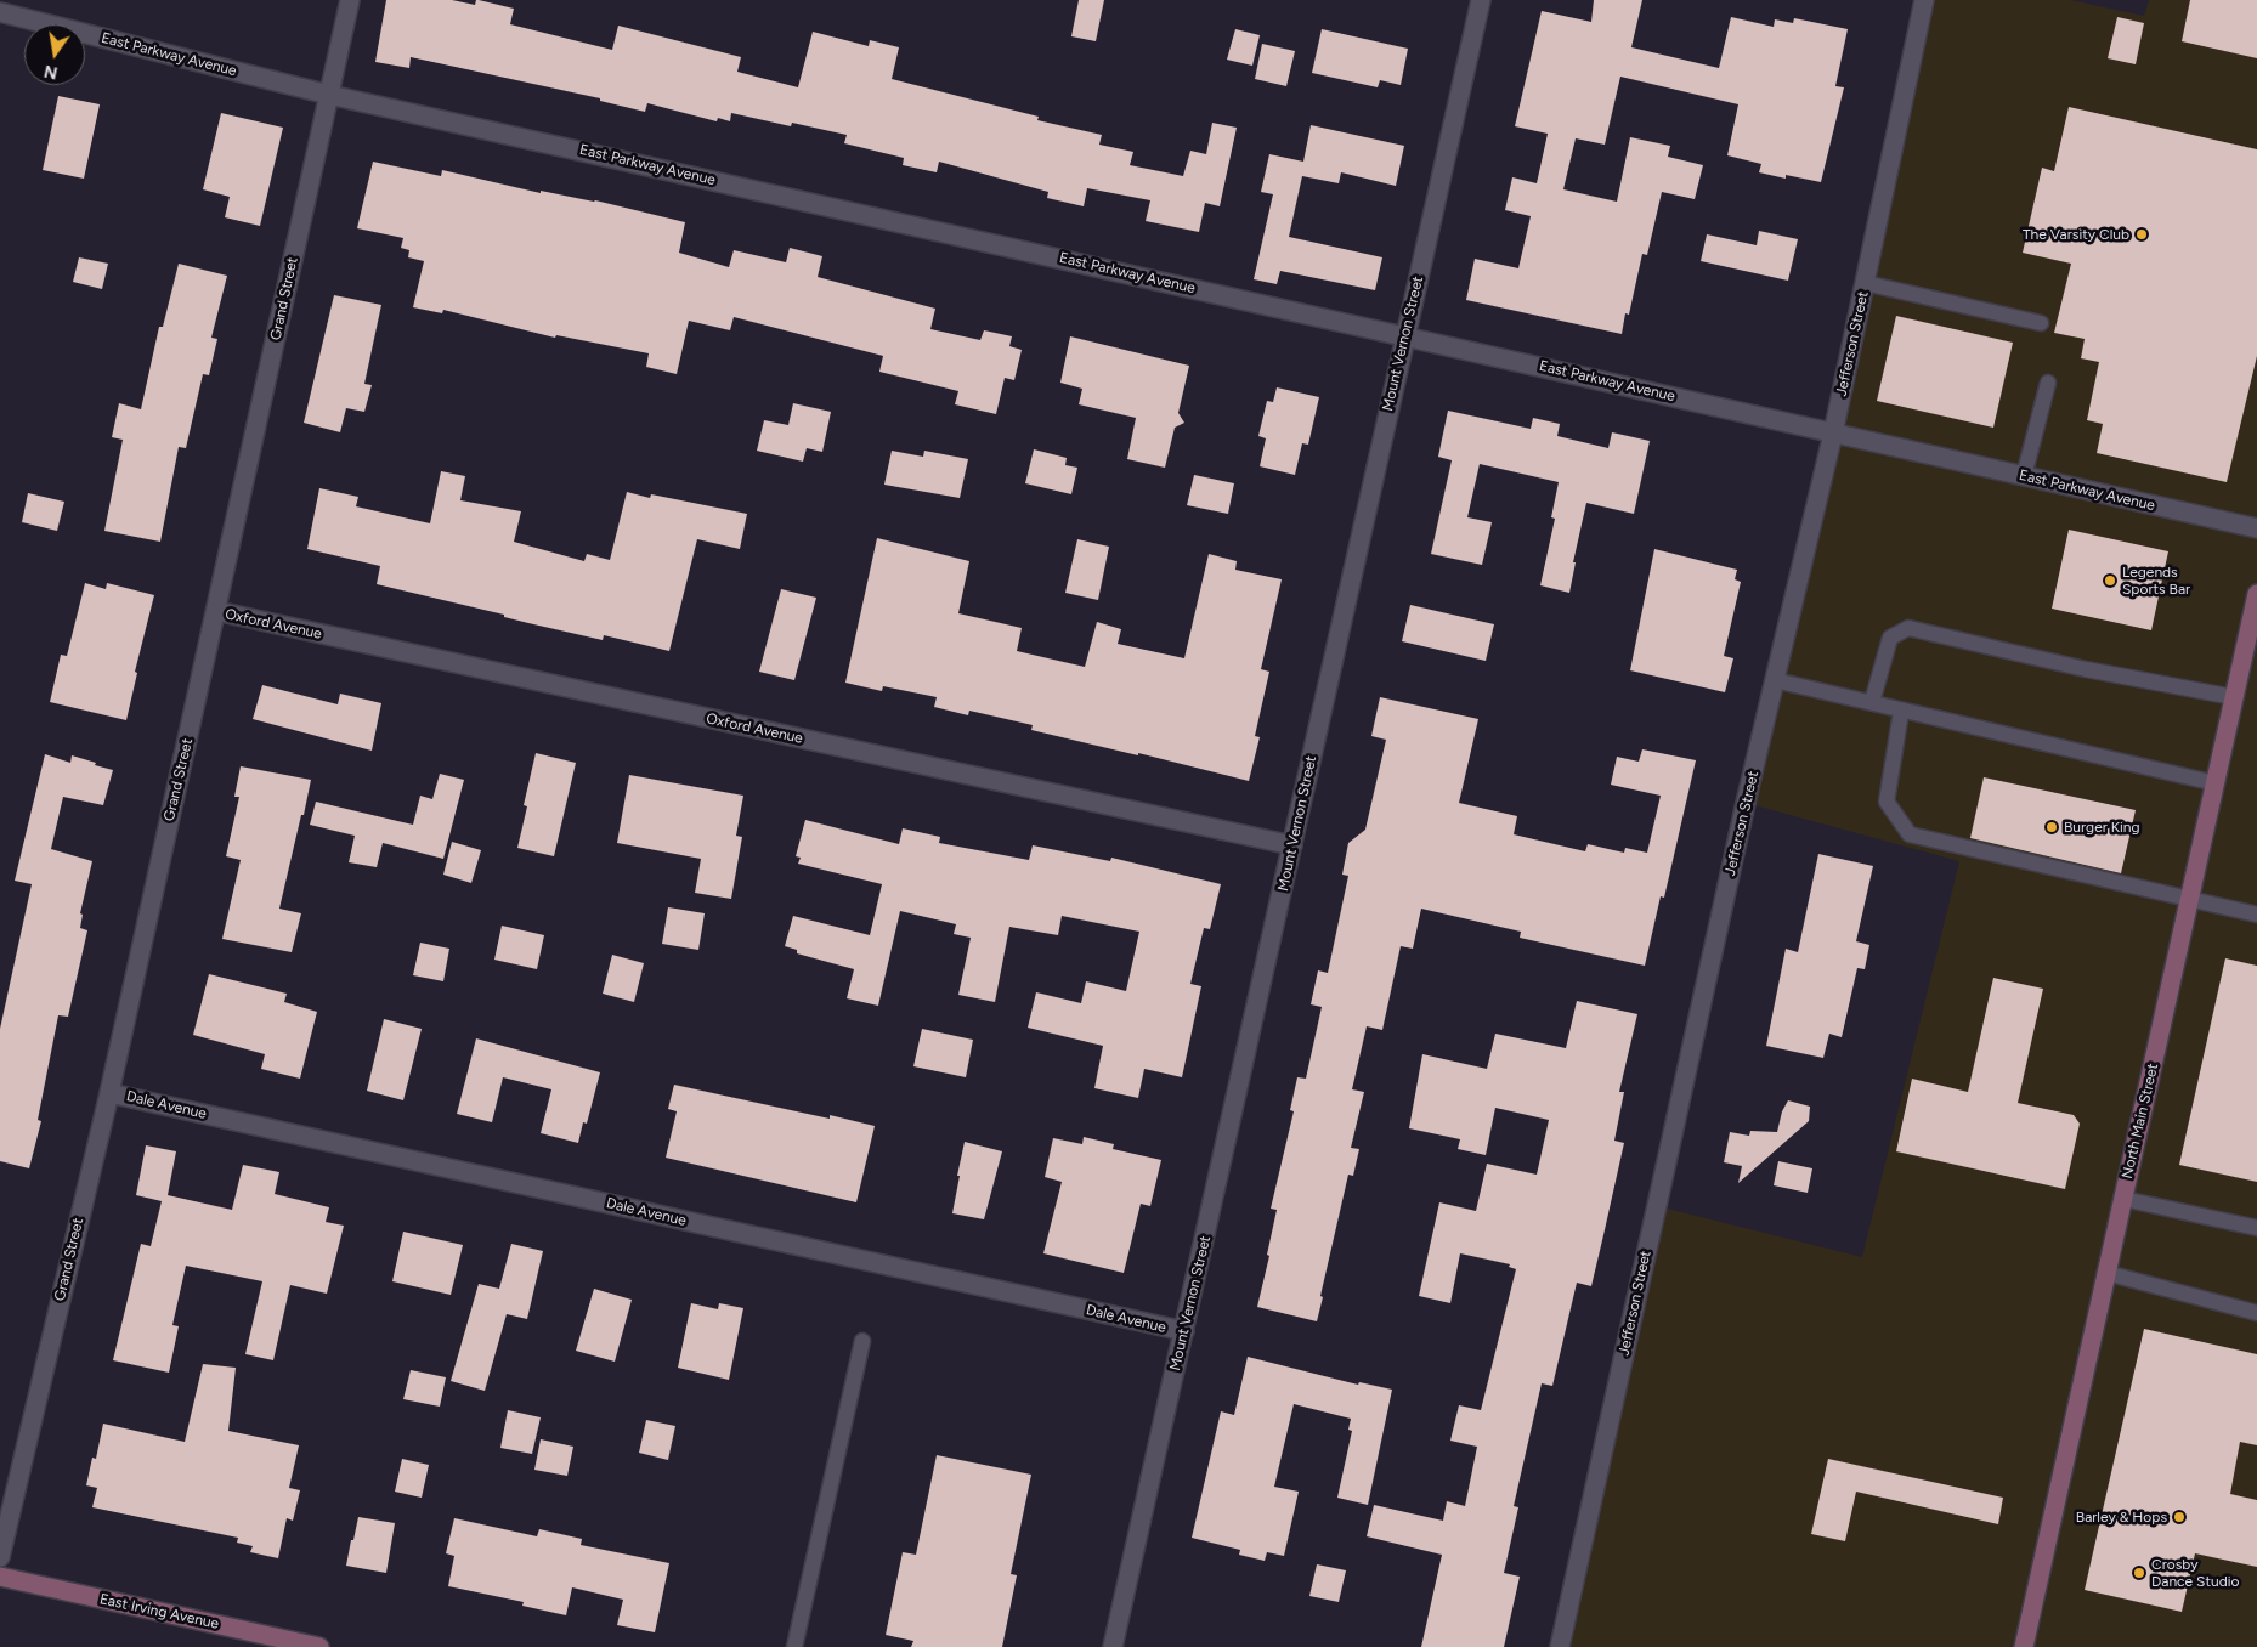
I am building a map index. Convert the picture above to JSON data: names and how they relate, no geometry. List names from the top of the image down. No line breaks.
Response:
{"streets":{"main road":["North Main Street","East Irving Avenue"],"street":["East Parkway Avenue","Grand Street","Mount Vernon Street","Jefferson Street","Oxford Avenue","Dale Avenue"]},"crossings":[["East Parkway Avenue","Grand Street"],["East Parkway Avenue","Mount Vernon Street"],["East Parkway Avenue","Jefferson Street"],["Grand Street","Oxford Avenue"],["Grand Street","Dale Avenue"],["Mount Vernon Street","Oxford Avenue"],["Mount Vernon Street","Dale Avenue"]],"places":["The Varsity Club","Legends Sports Bar","Burger King","Barley & Hops","Crosby Dance Studio"],"north":"bottom"}
